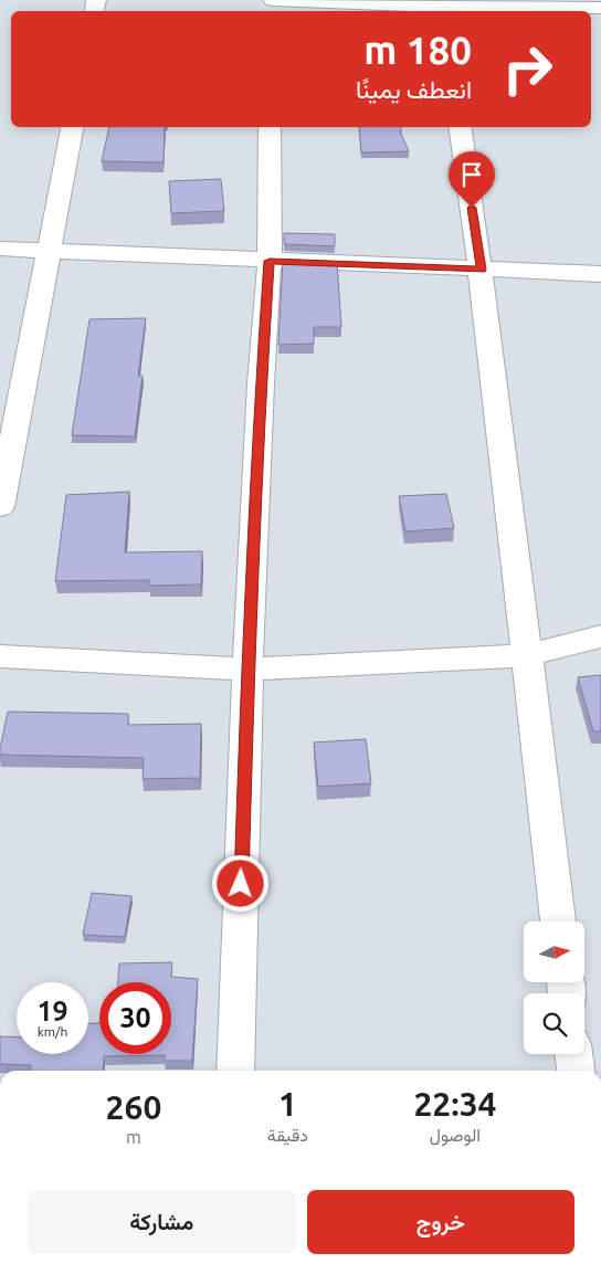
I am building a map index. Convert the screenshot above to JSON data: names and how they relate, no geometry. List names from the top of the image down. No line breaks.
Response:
{"north":"right","page":{"turn":["180 m","انعطف يمينًا"],"speed":"19 km/h","limit":"30","eta":["22:34","الوصول","1","دقيقة","260","m"],"buttons":["خروج","مشاركة"]}}
